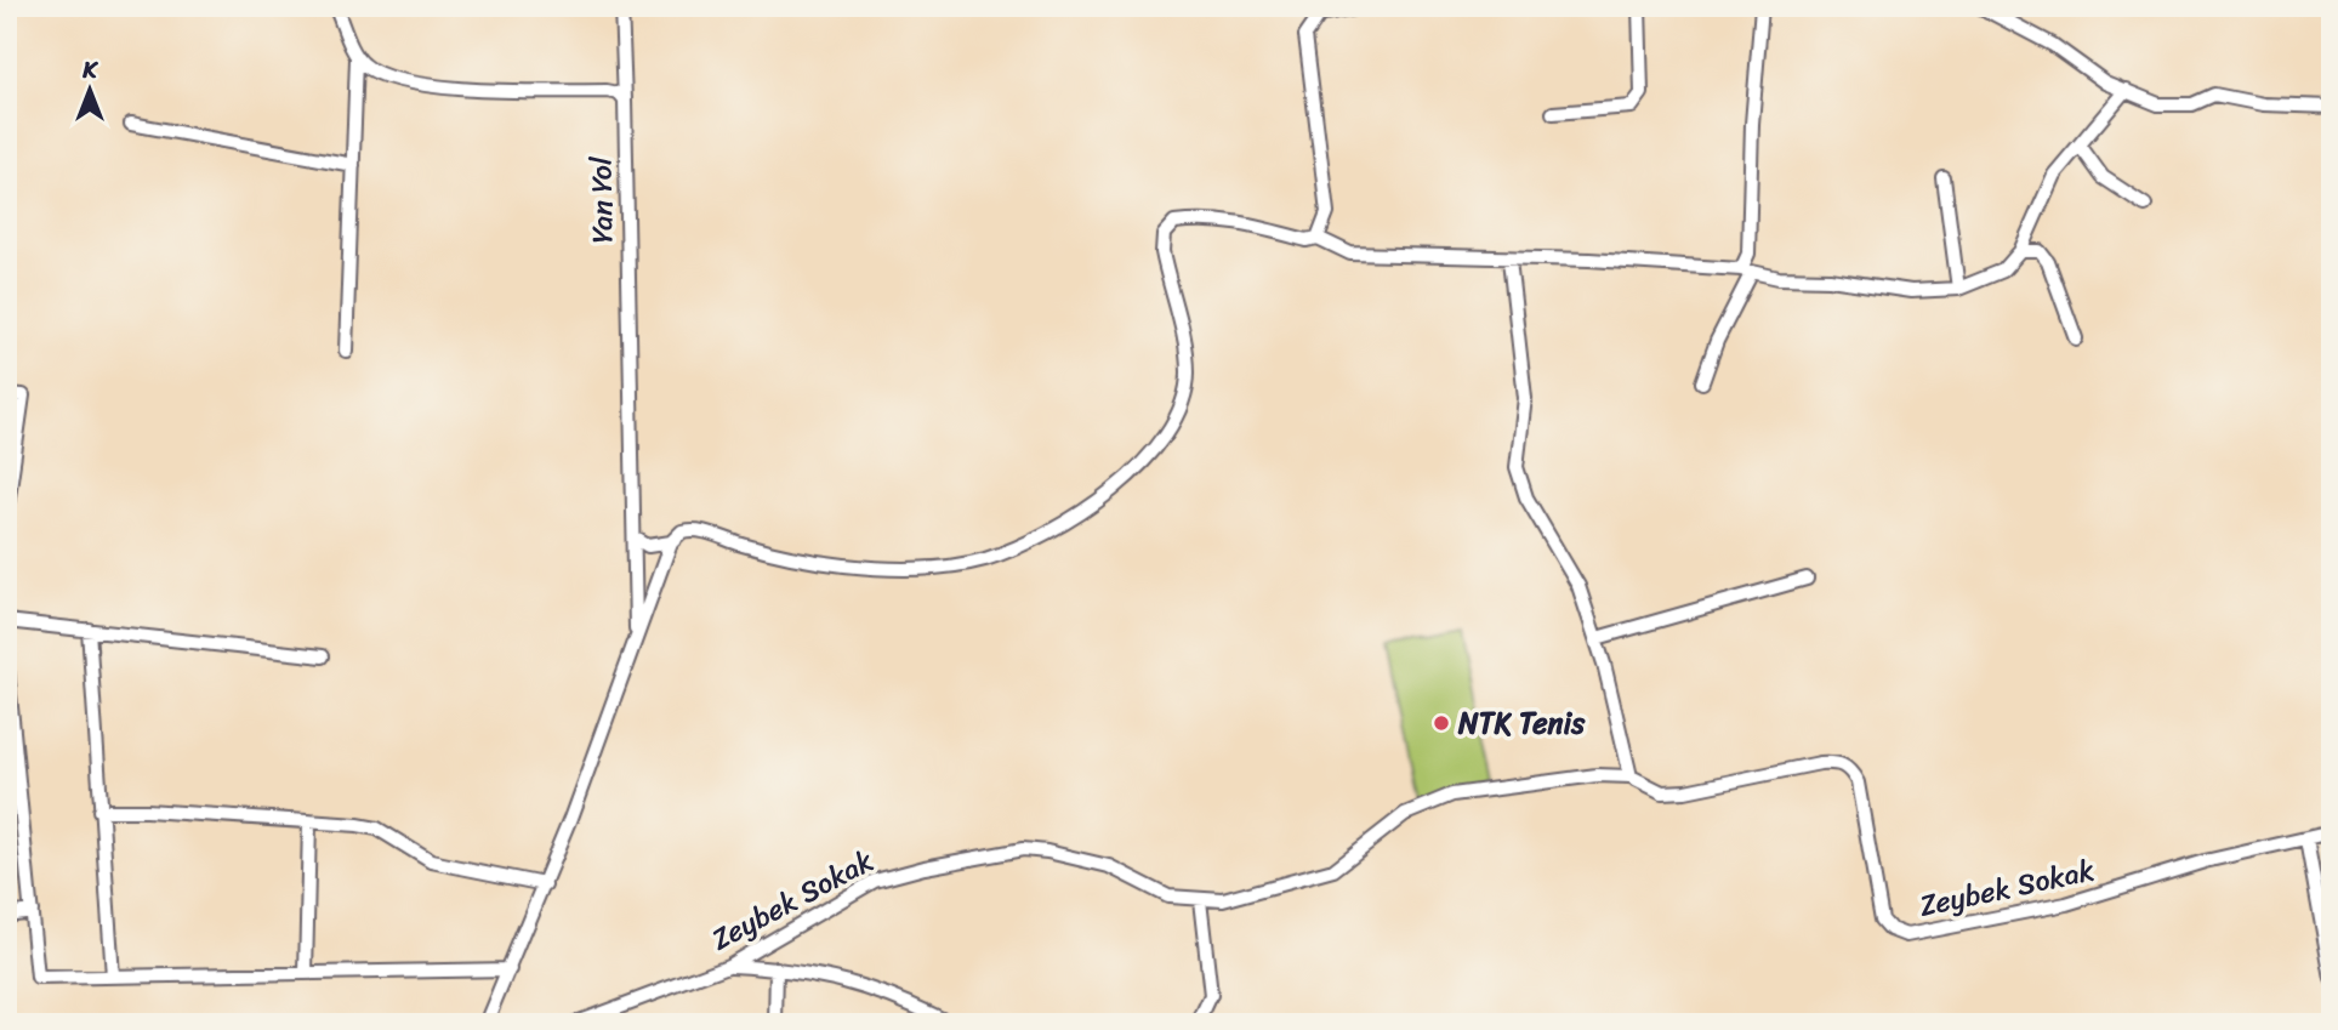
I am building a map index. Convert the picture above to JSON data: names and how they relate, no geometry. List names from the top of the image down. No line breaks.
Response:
{"streets":{"street":["Yan Yol","Zeybek Sokak"]},"places":["NTK Tenis"],"north":"top"}
